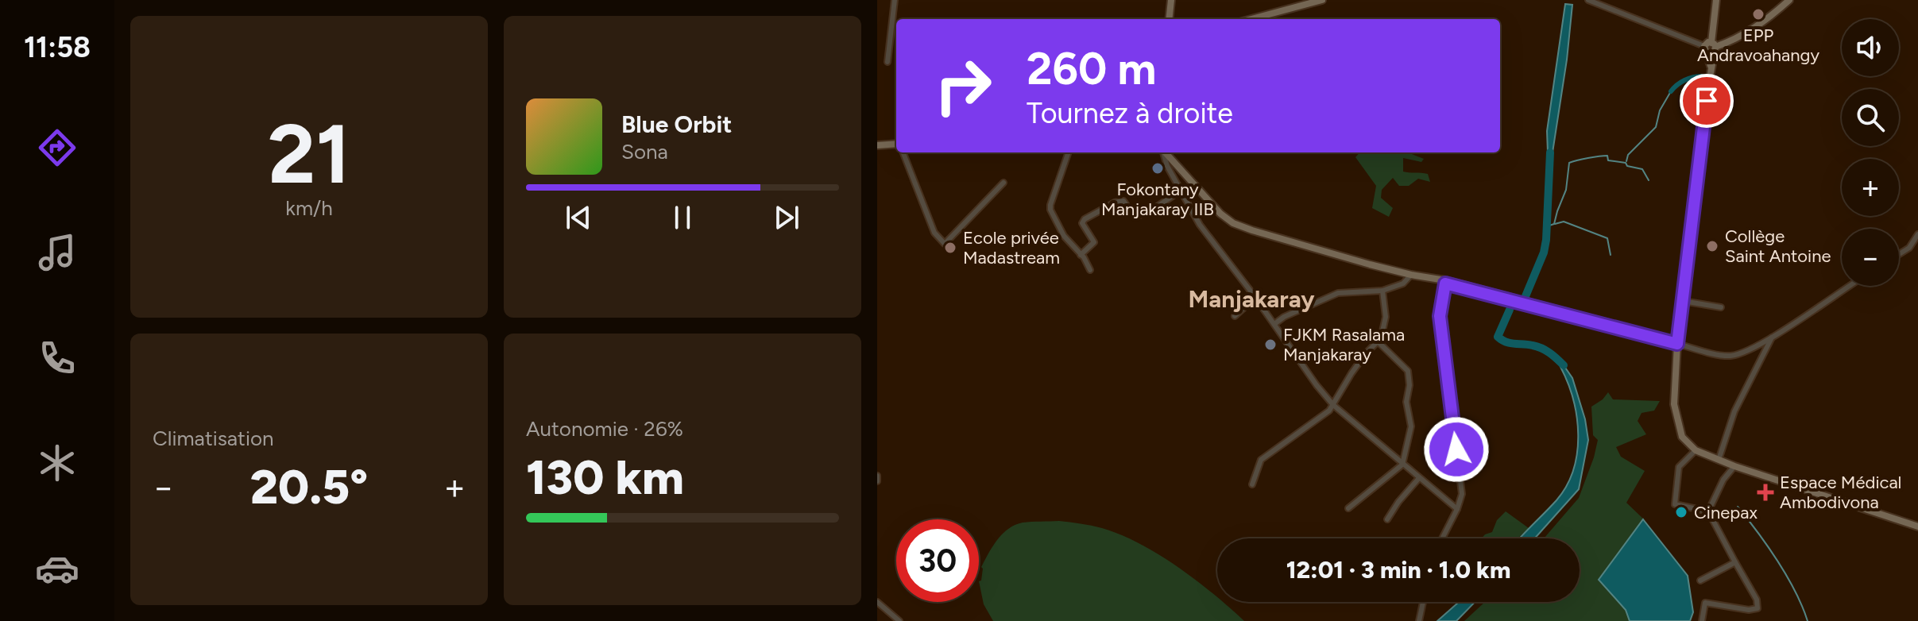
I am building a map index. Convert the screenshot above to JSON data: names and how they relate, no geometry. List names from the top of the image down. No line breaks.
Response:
{"districts":["Manjakaray"],"places":{"other":["EPP Andravoahangy","Fokontany Manjakaray IIB","Collège Saint Antoine","Ecole privée Madastream","FJKM Rasalama Manjakaray","Cinepax"],"health":["Espace Médical Ambodivona"]},"page":{"tabs":"11:58","tile":[["21","km/h"],"Climatisation",["Autonomie · 26%","130 km"]],"map_buttons":["+","−"],"turn":["260 m","Tournez à droite"],"song":["Blue Orbit","Sona"],"heat":["−","20.5°","+"],"limit":"30","trip":"12:01 · 3 min · 1.0 km"}}
